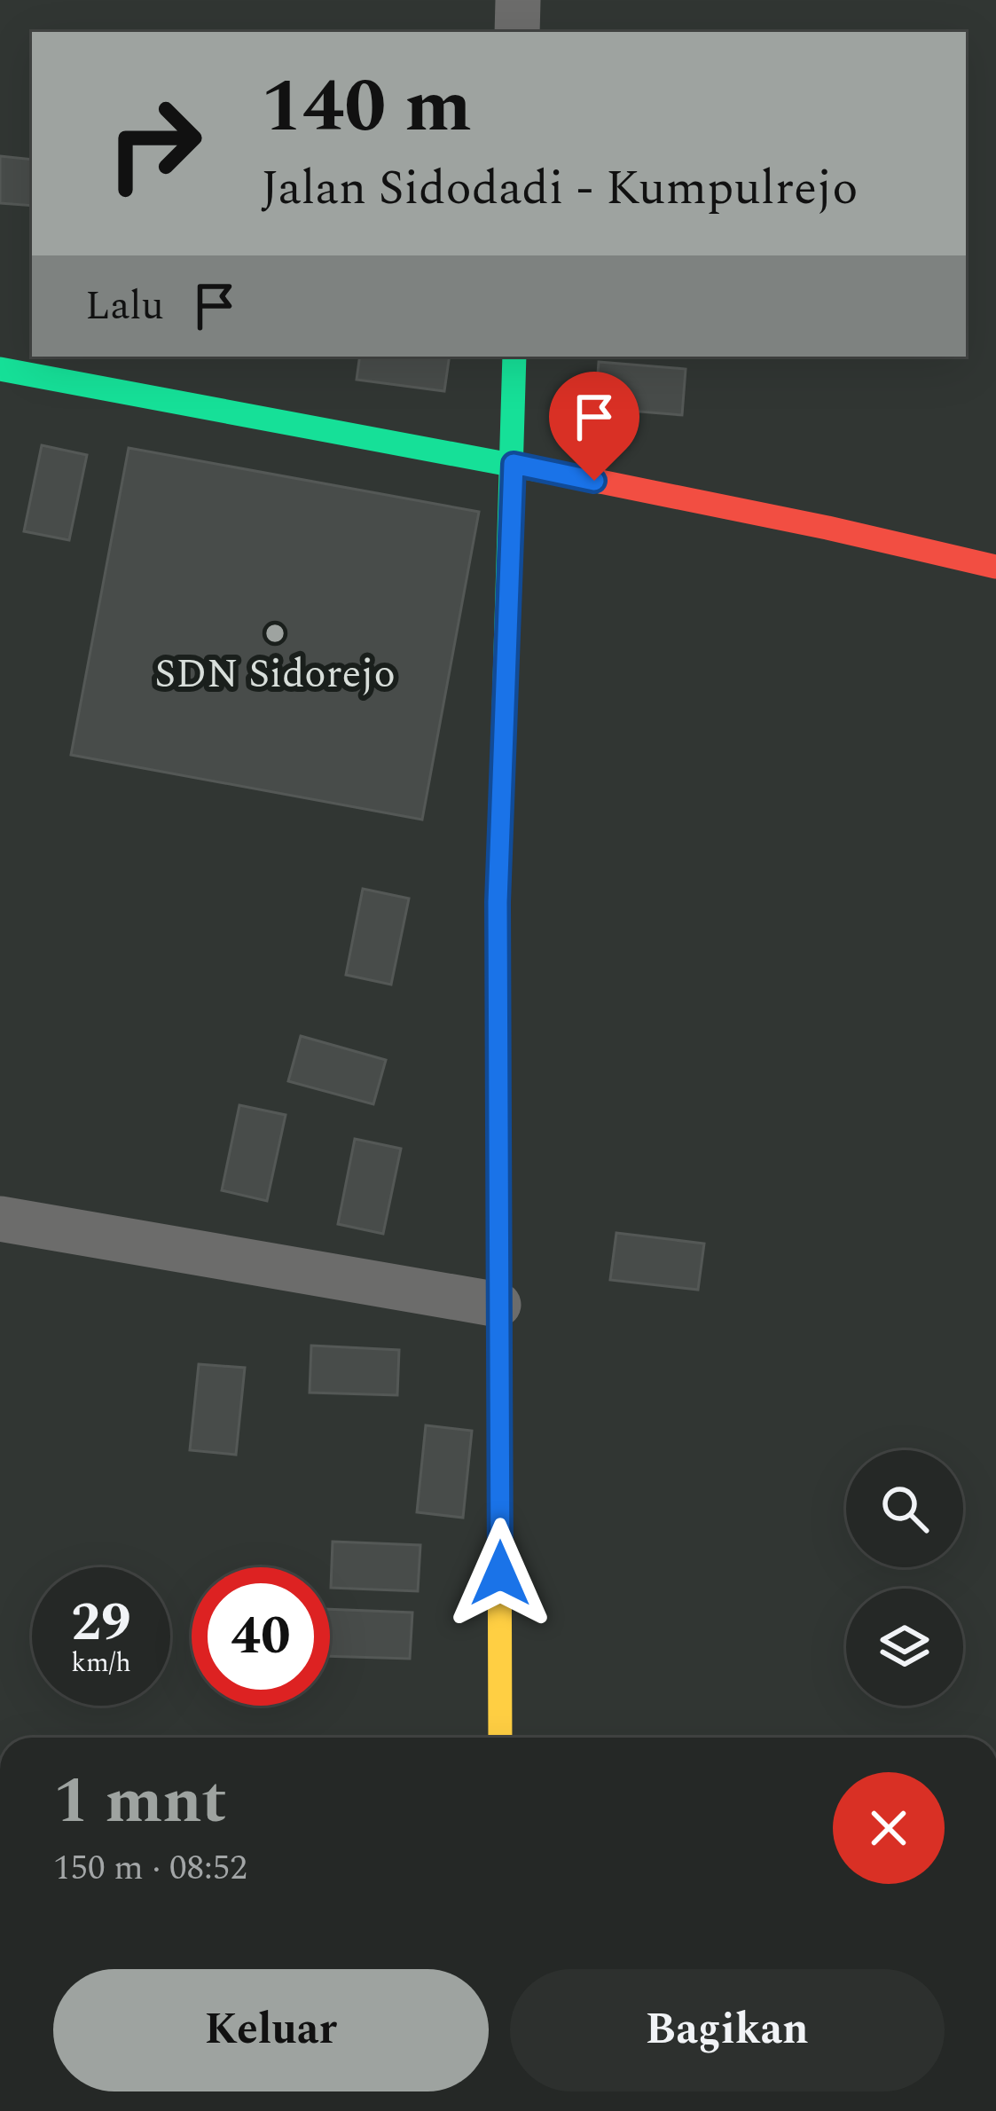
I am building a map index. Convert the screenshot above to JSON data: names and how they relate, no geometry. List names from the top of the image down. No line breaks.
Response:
{"places":["SDN Sidorejo"],"page":{"turn":["140 m","Jalan Sidodadi - Kumpulrejo"],"then":"Lalu","speed":"29 km/h","limit":"40","heading":["1 mnt","150 m · 08:52"],"buttons":["Keluar","Bagikan"]}}
